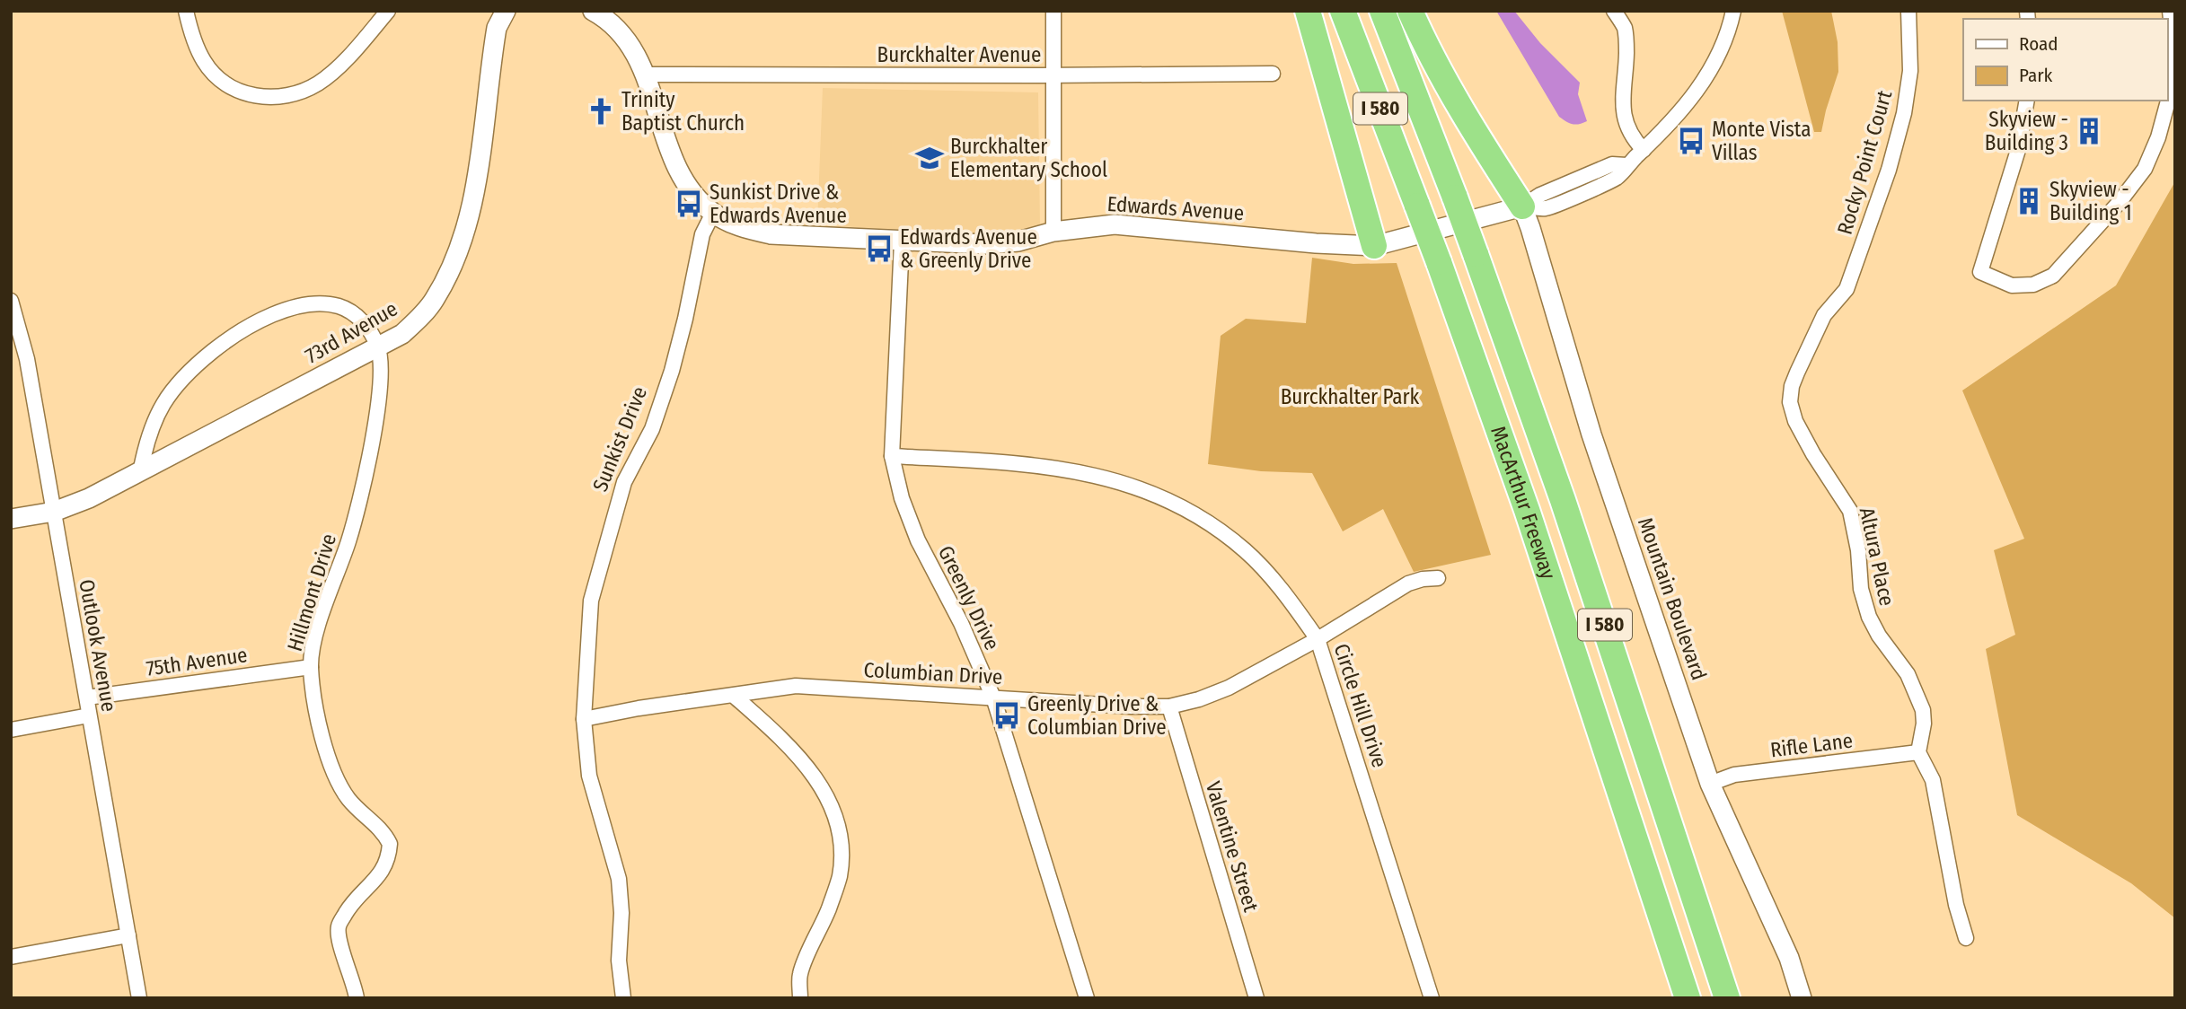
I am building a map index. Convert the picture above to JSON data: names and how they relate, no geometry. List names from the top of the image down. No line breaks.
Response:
{"streets":{"highway":["I 580","MacArthur Freeway"],"main road":["Edwards Avenue","73rd Avenue","Mountain Boulevard"],"street":["Burckhalter Avenue","Rocky Point Court","Sunkist Drive","Altura Place","Hillmont Drive","Greenly Drive","Outlook Avenue","75th Avenue","Columbian Drive","Circle Hill Drive","Rifle Lane","Valentine Street"]},"crossings":[["Rocky Point Court","Altura Place"],["Edwards Avenue","Sunkist Drive"],["Edwards Avenue","Greenly Drive"],["Edwards Avenue","Mountain Boulevard"],["73rd Avenue","Hillmont Drive"],["73rd Avenue","Outlook Avenue"],["Sunkist Drive","Columbian Drive"],["Altura Place","Rifle Lane"],["Hillmont Drive","75th Avenue"],["Greenly Drive","Columbian Drive"],["Greenly Drive","Circle Hill Drive"],["Mountain Boulevard","Rifle Lane"],["Outlook Avenue","75th Avenue"],["Columbian Drive","Circle Hill Drive"],["Columbian Drive","Valentine Street"]],"parks":["Burckhalter Park"],"places":{"church":["Trinity Baptist Church"],"building":["Skyview - Building 3","Skyview - Building 1"],"bus stop":["Monte Vista Villas","Sunkist Drive & Edwards Avenue","Edwards Avenue & Greenly Drive","Greenly Drive & Columbian Drive"],"school or university":["Burckhalter Elementary School"]},"legend":["Road","Park"]}
